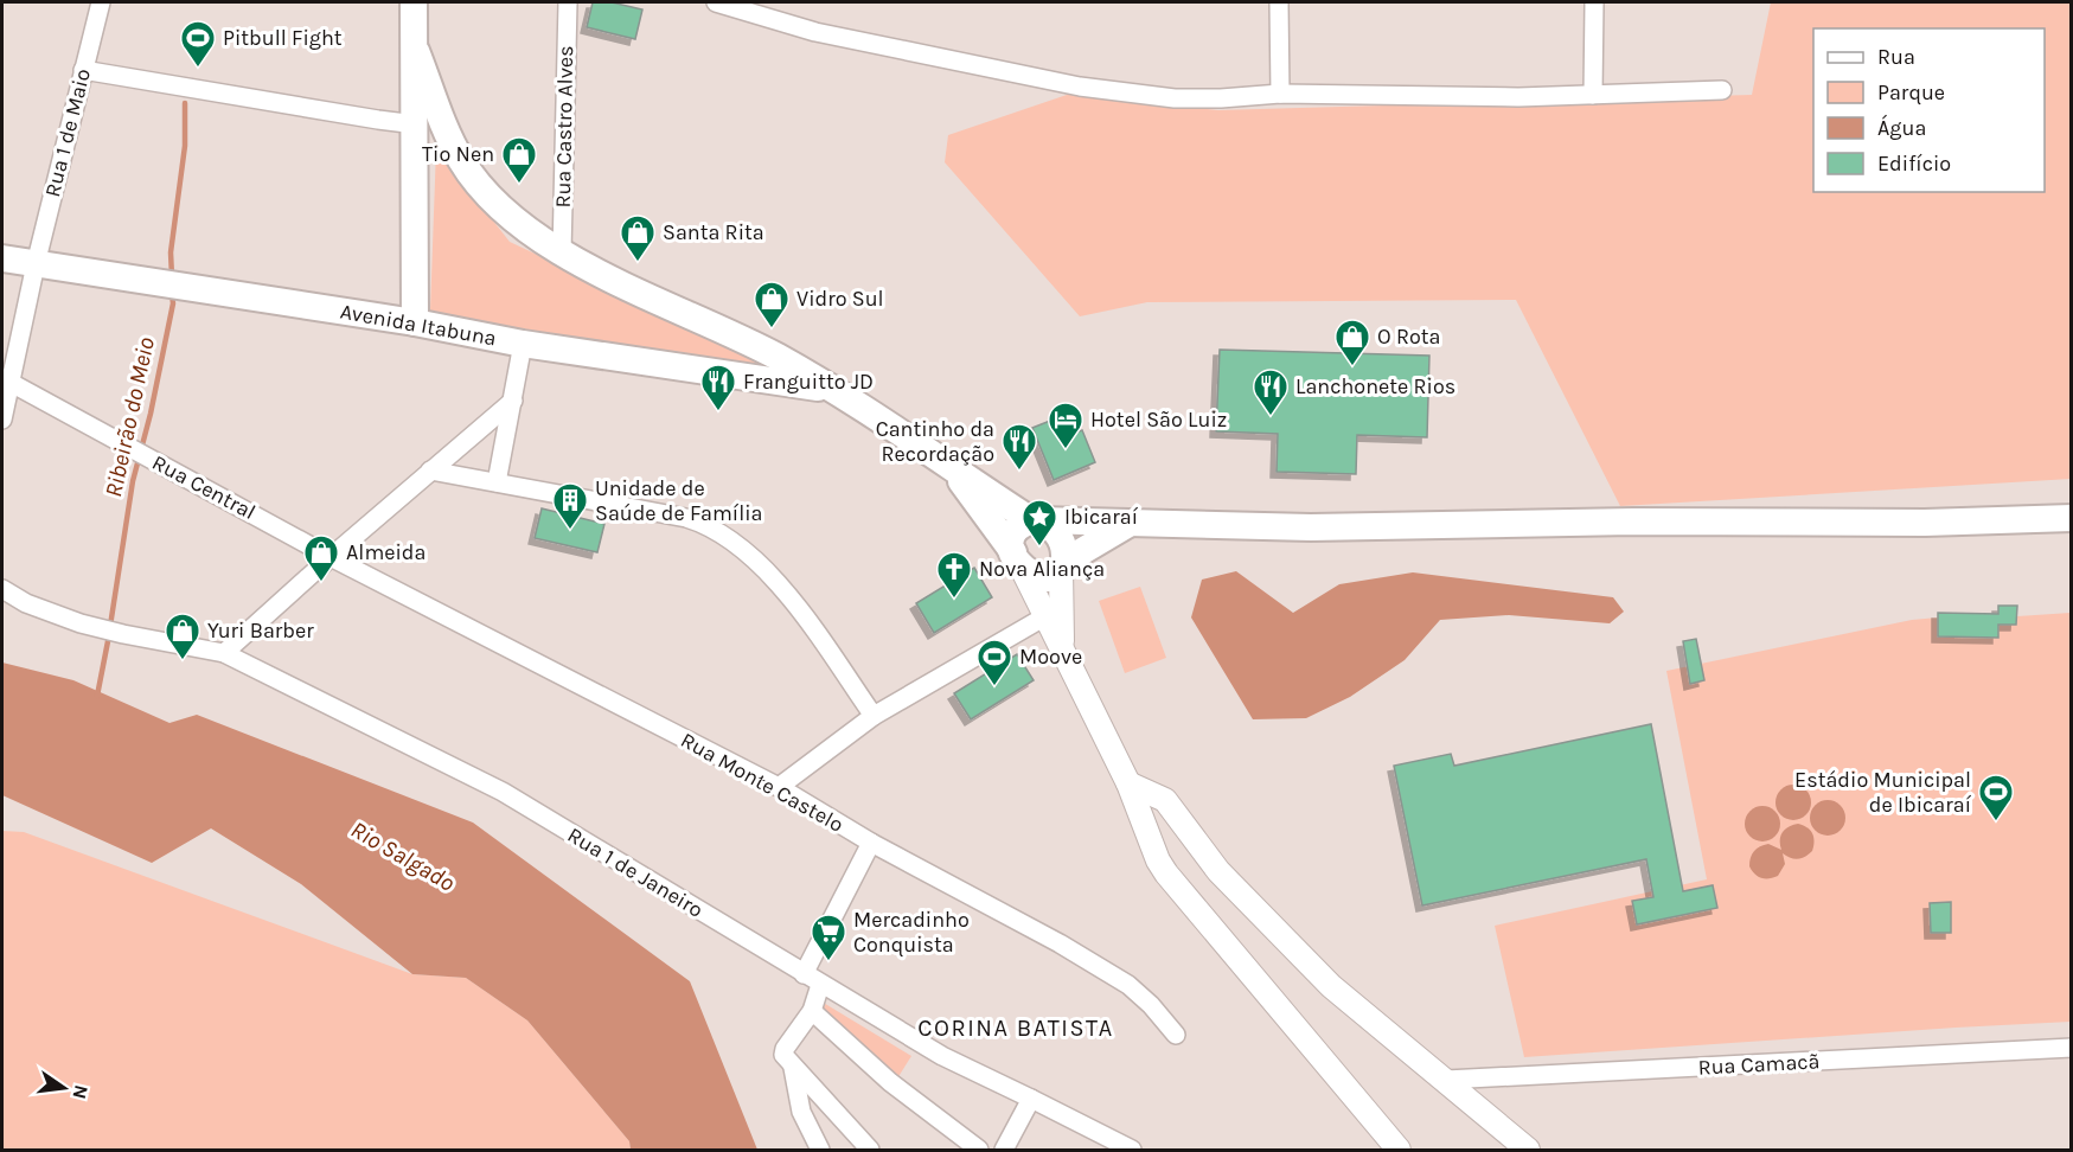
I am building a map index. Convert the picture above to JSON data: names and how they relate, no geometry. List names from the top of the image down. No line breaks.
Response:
{"streets":{"main road":["Avenida Itabuna"],"street":["Rua Castro Alves","Rua 1 de Maio","Rua Central","Rua Monte Castelo","Rua 1 de Janeiro","Rua Camacã"]},"crossings":[["Rua 1 de Maio","Avenida Itabuna"],["Rua 1 de Maio","Rua Central"],["Rua Central","Rua Monte Castelo"]],"districts":["CORINA BATISTA"],"water":["Ribeirão do Meio","Rio Salgado"],"places":{"sports":["Pitbull Fight","Moove","Estádio Municipal de Ibicaraí"],"shop":["Tio Nen","Santa Rita","Vidro Sul","O Rota","Almeida","Yuri Barber"],"restaurant":["Franguitto JD","Lanchonete Rios","Cantinho da Recordação"],"hotel":["Hotel São Luiz"],"building":["Unidade de Saúde de Família"],"place":["Ibicaraí"],"church":["Nova Aliança"],"supermarket":["Mercadinho Conquista"]},"legend":["Rua","Parque","Água","Edifício"],"north":"right"}
